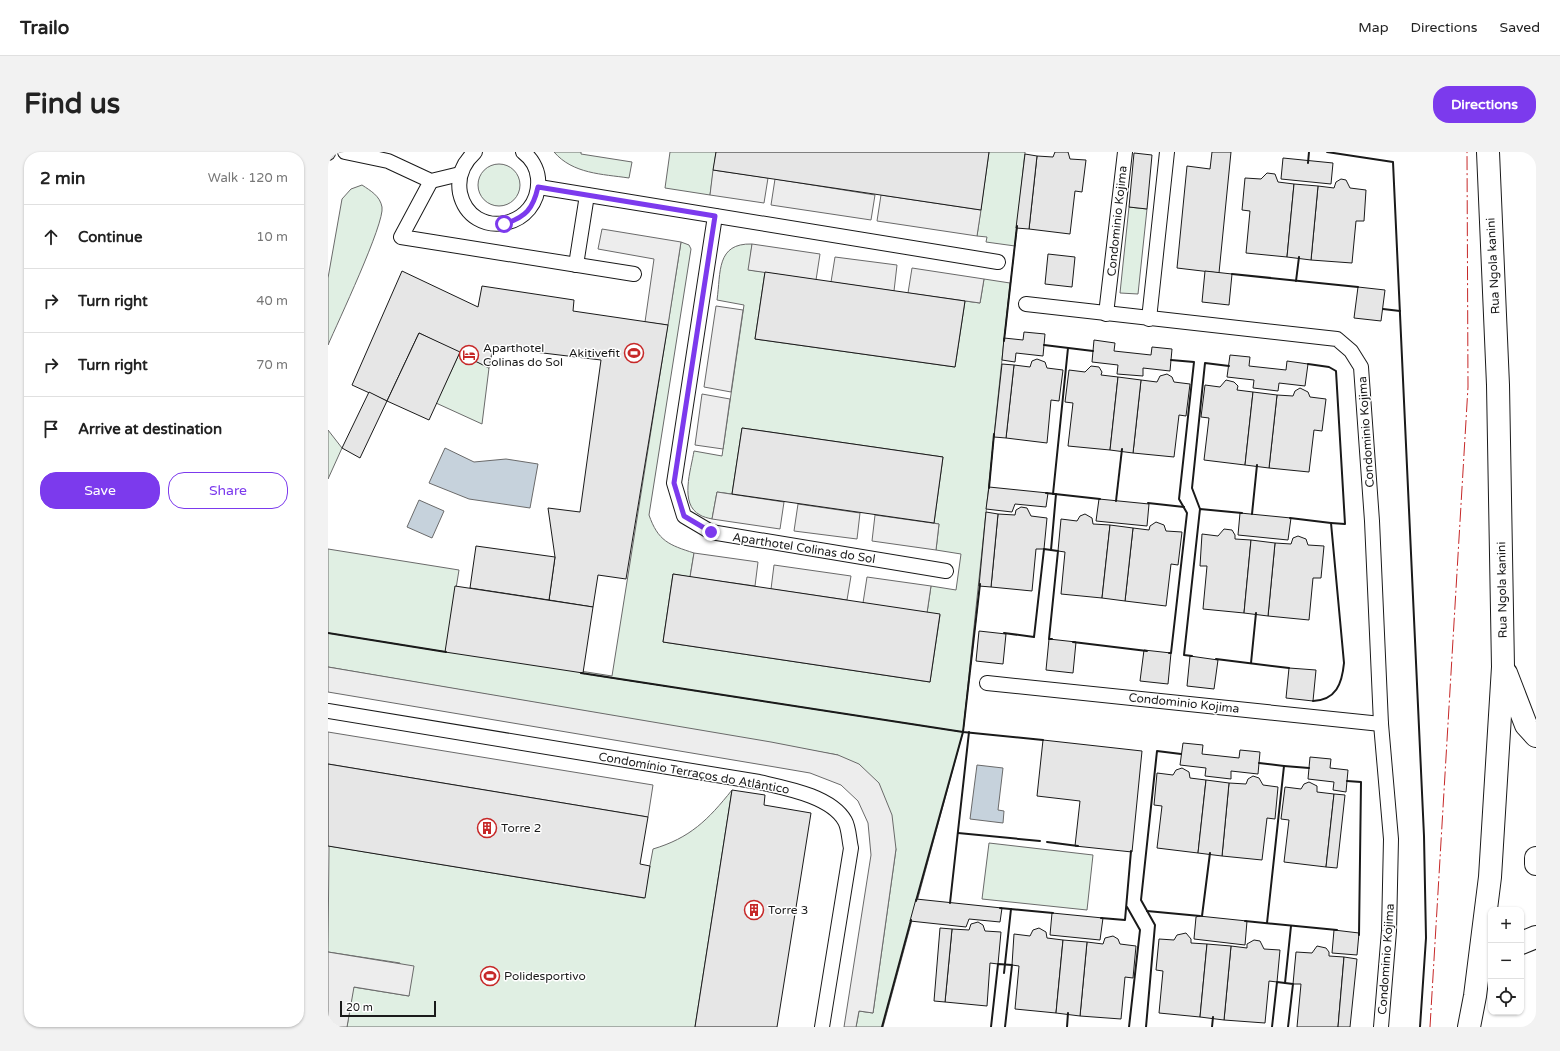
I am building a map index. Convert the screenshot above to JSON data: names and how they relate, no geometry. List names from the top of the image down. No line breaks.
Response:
{"streets":{"main road":["Rua Ngola kanini"],"lane":["Condominio Kojima","Aparthotel Colinas do Sol","Condomínio Terraços do Atlântico"]},"places":{"sports":["Akitivefit","Polidesportivo"],"hotel":["Aparthotel Colinas do Sol"],"building":["Torre 2","Torre 3"]},"scale_bar":"20 m","page":{"header":"Trailo","nav":["Map","Directions","Saved"],"buttons":["Directions",["Save","Share"]],"title":"Find us","heading":["2 min","Walk · 120 m"],"list":[["Continue","10 m"],["Turn right","40 m"],["Turn right","70 m"],"Arrive at destination"],"map_buttons":["+","−"],"scale":"20 m"}}
